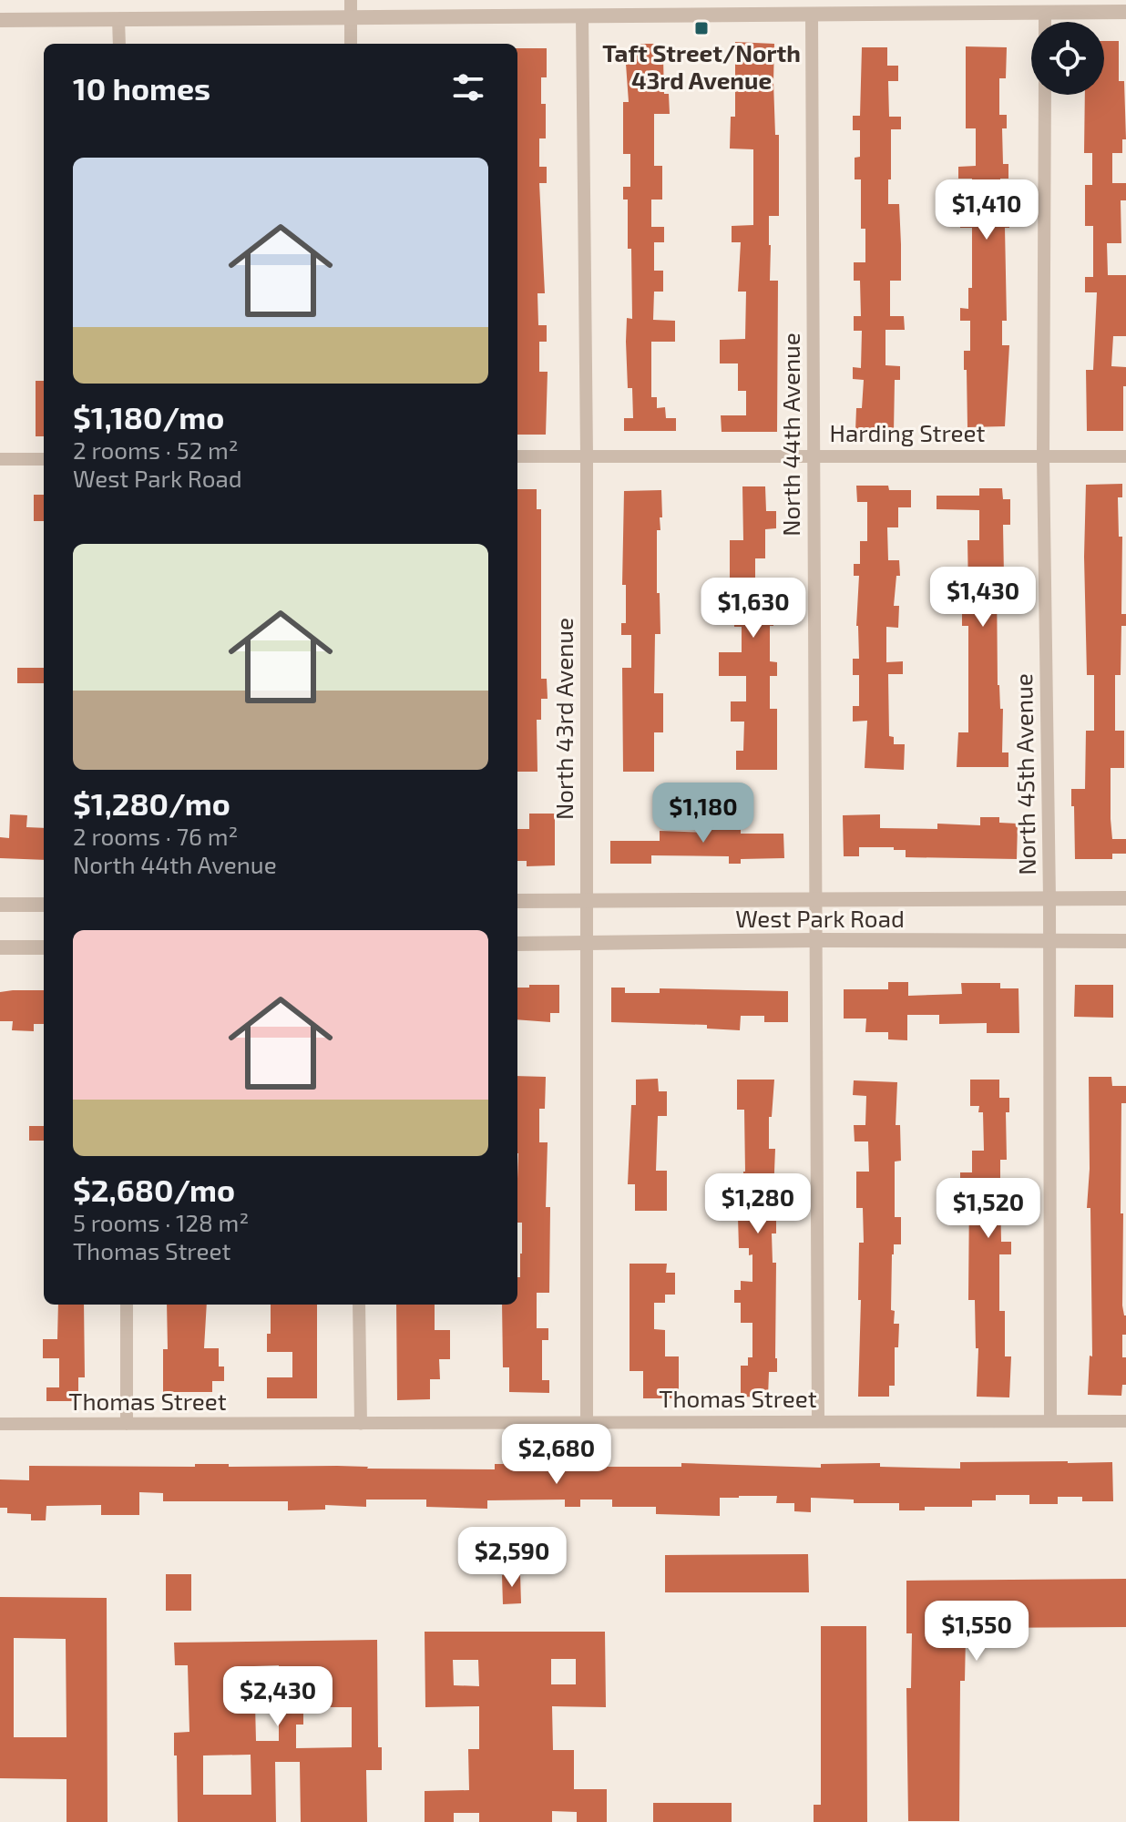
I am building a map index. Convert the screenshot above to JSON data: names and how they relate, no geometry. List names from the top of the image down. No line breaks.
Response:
{"streets":{"street":["Harding Street","North 44th Avenue","North 43rd Avenue","North 45th Avenue","West Park Road","Thomas Street"]},"crossings":[["Harding Street","North 44th Avenue"],["Harding Street","North 43rd Avenue"],["Harding Street","North 45th Avenue"],["North 44th Avenue","West Park Road"],["North 44th Avenue","Thomas Street"],["North 43rd Avenue","West Park Road"],["North 43rd Avenue","Thomas Street"],["North 45th Avenue","West Park Road"],["North 45th Avenue","Thomas Street"]],"places":{"transit":["Taft Street/North 43rd Avenue"]},"page":{"heading":"10 homes","list":[{"name":"$1,180/mo","note":"2 rooms · 52 m² · West Park Road"},{"name":"$1,280/mo","note":"2 rooms · 76 m² · North 44th Avenue"},{"name":"$2,680/mo","note":"5 rooms · 128 m² · Thomas Street"}],"price":["$1,410","$1,430","$1,630","$1,180","$1,280","$1,520","$2,680","$2,590","$1,550","$2,430"]}}
